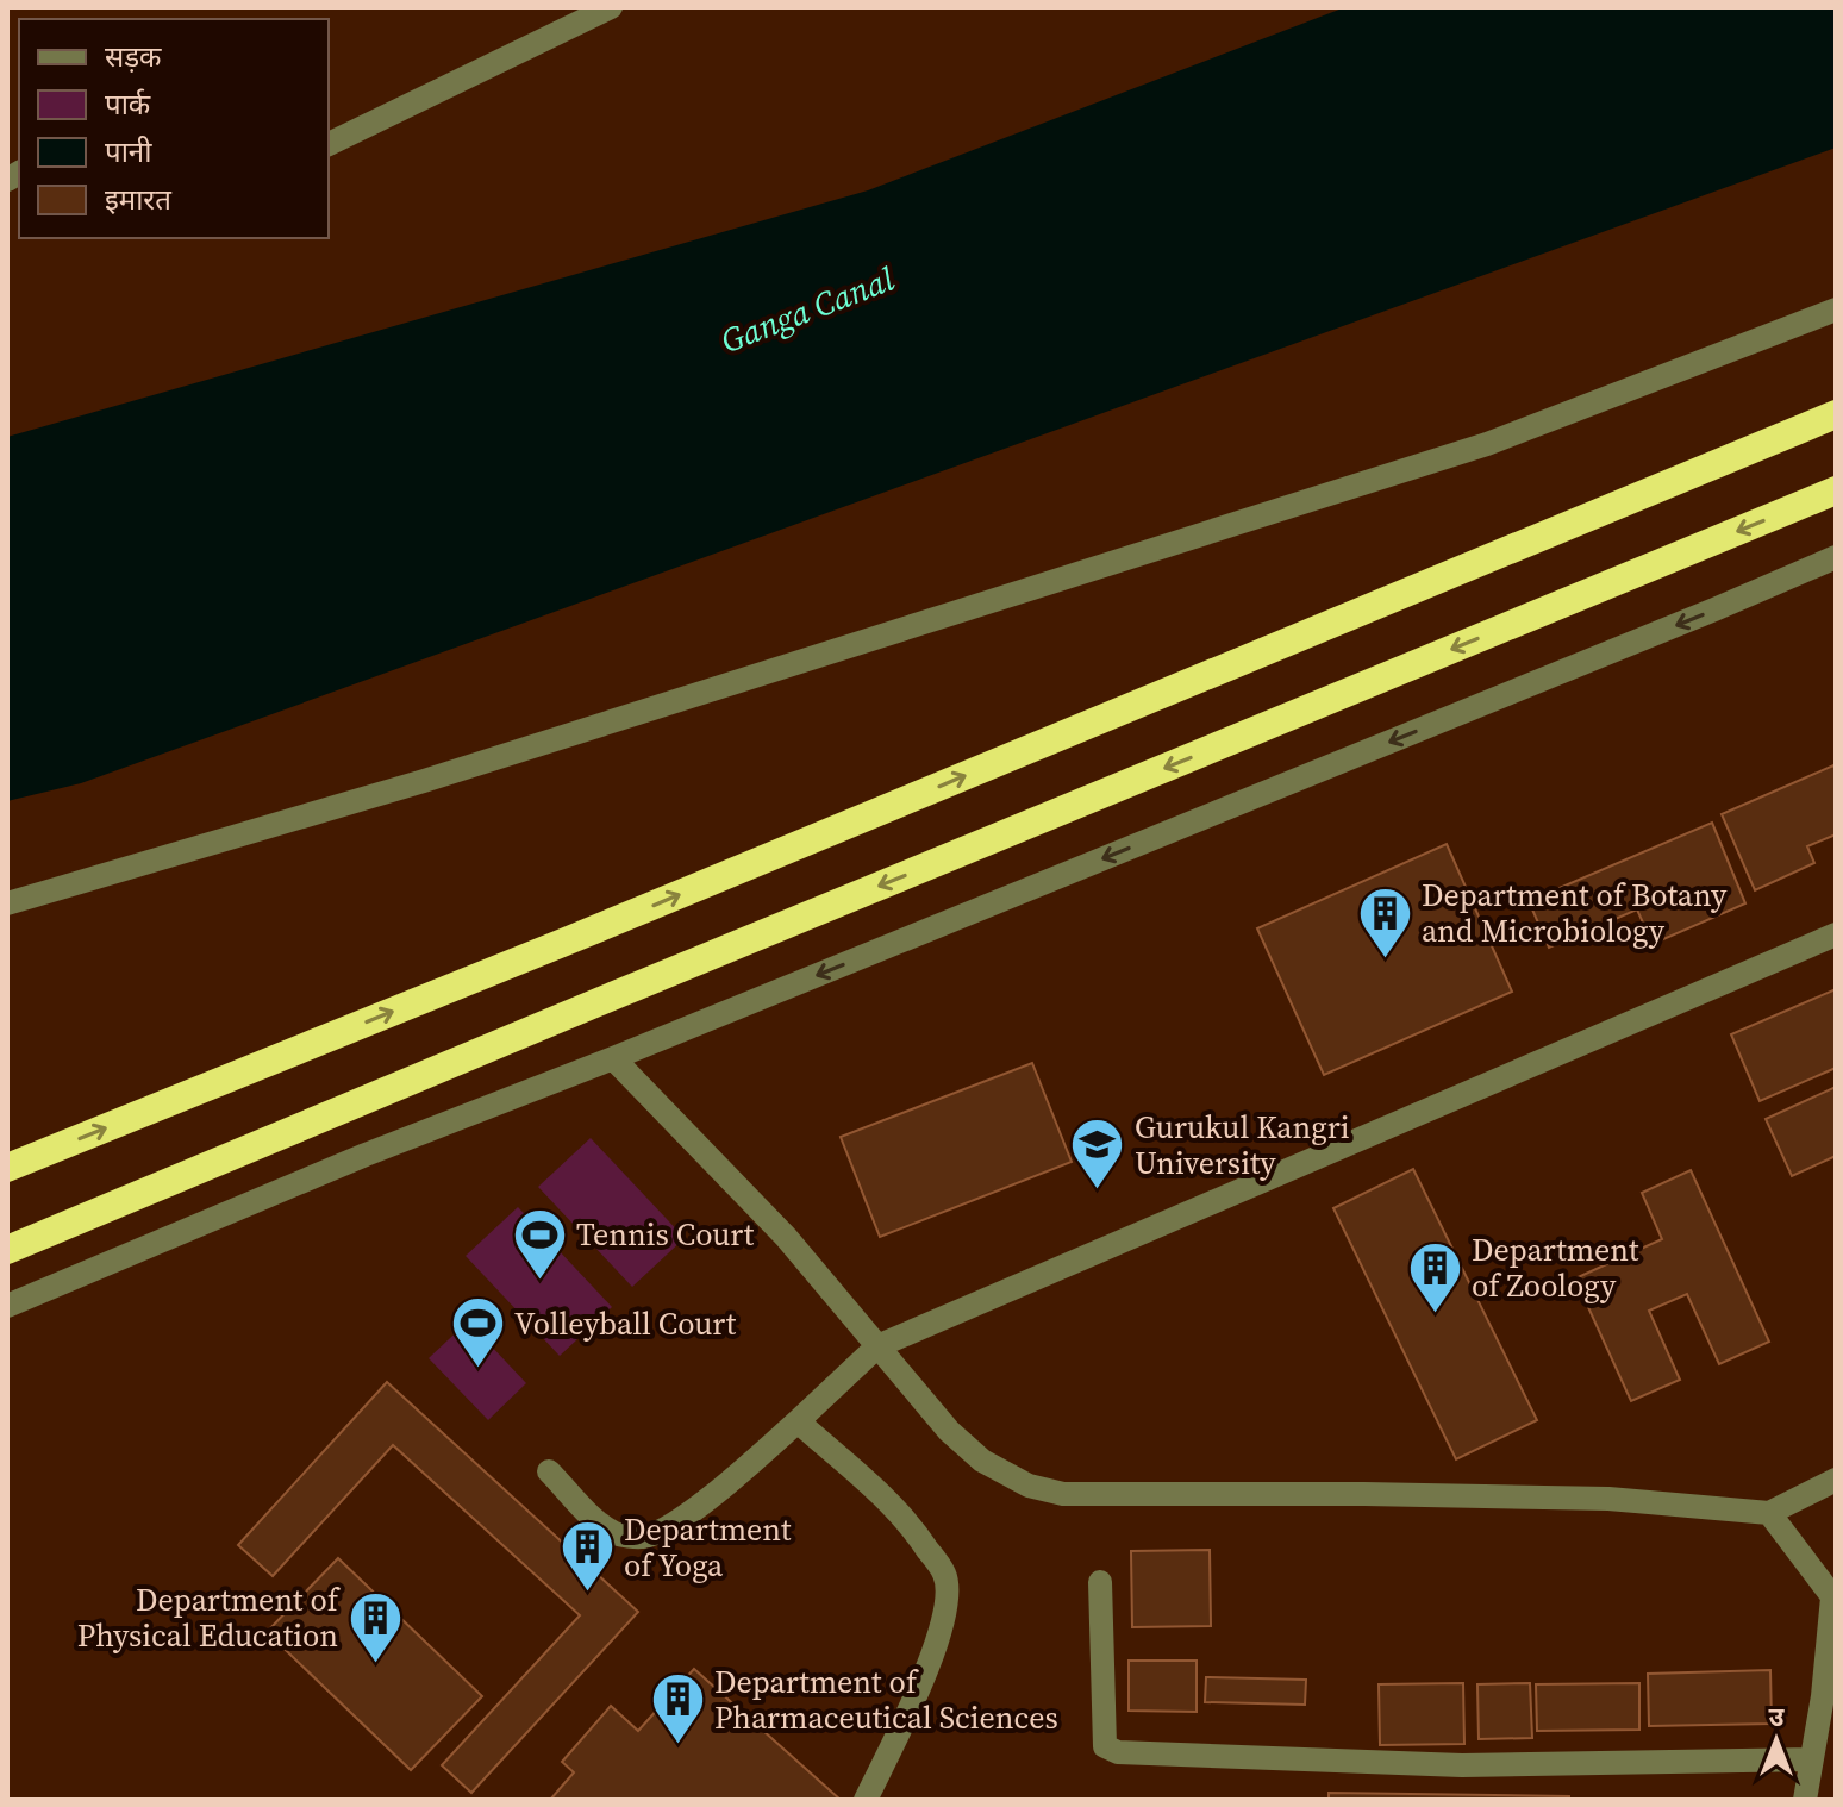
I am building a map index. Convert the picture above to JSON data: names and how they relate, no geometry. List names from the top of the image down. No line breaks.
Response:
{"water":["Ganga Canal"],"places":{"building":["Department of Botany and Microbiology","Department of Zoology","Department of Yoga","Department of Physical Education","Department of Pharmaceutical Sciences"],"school or university":["Gurukul Kangri University"],"sports":["Tennis Court","Volleyball Court"]},"legend":["सड़क","पार्क","पानी","इमारत"],"north":"top"}
